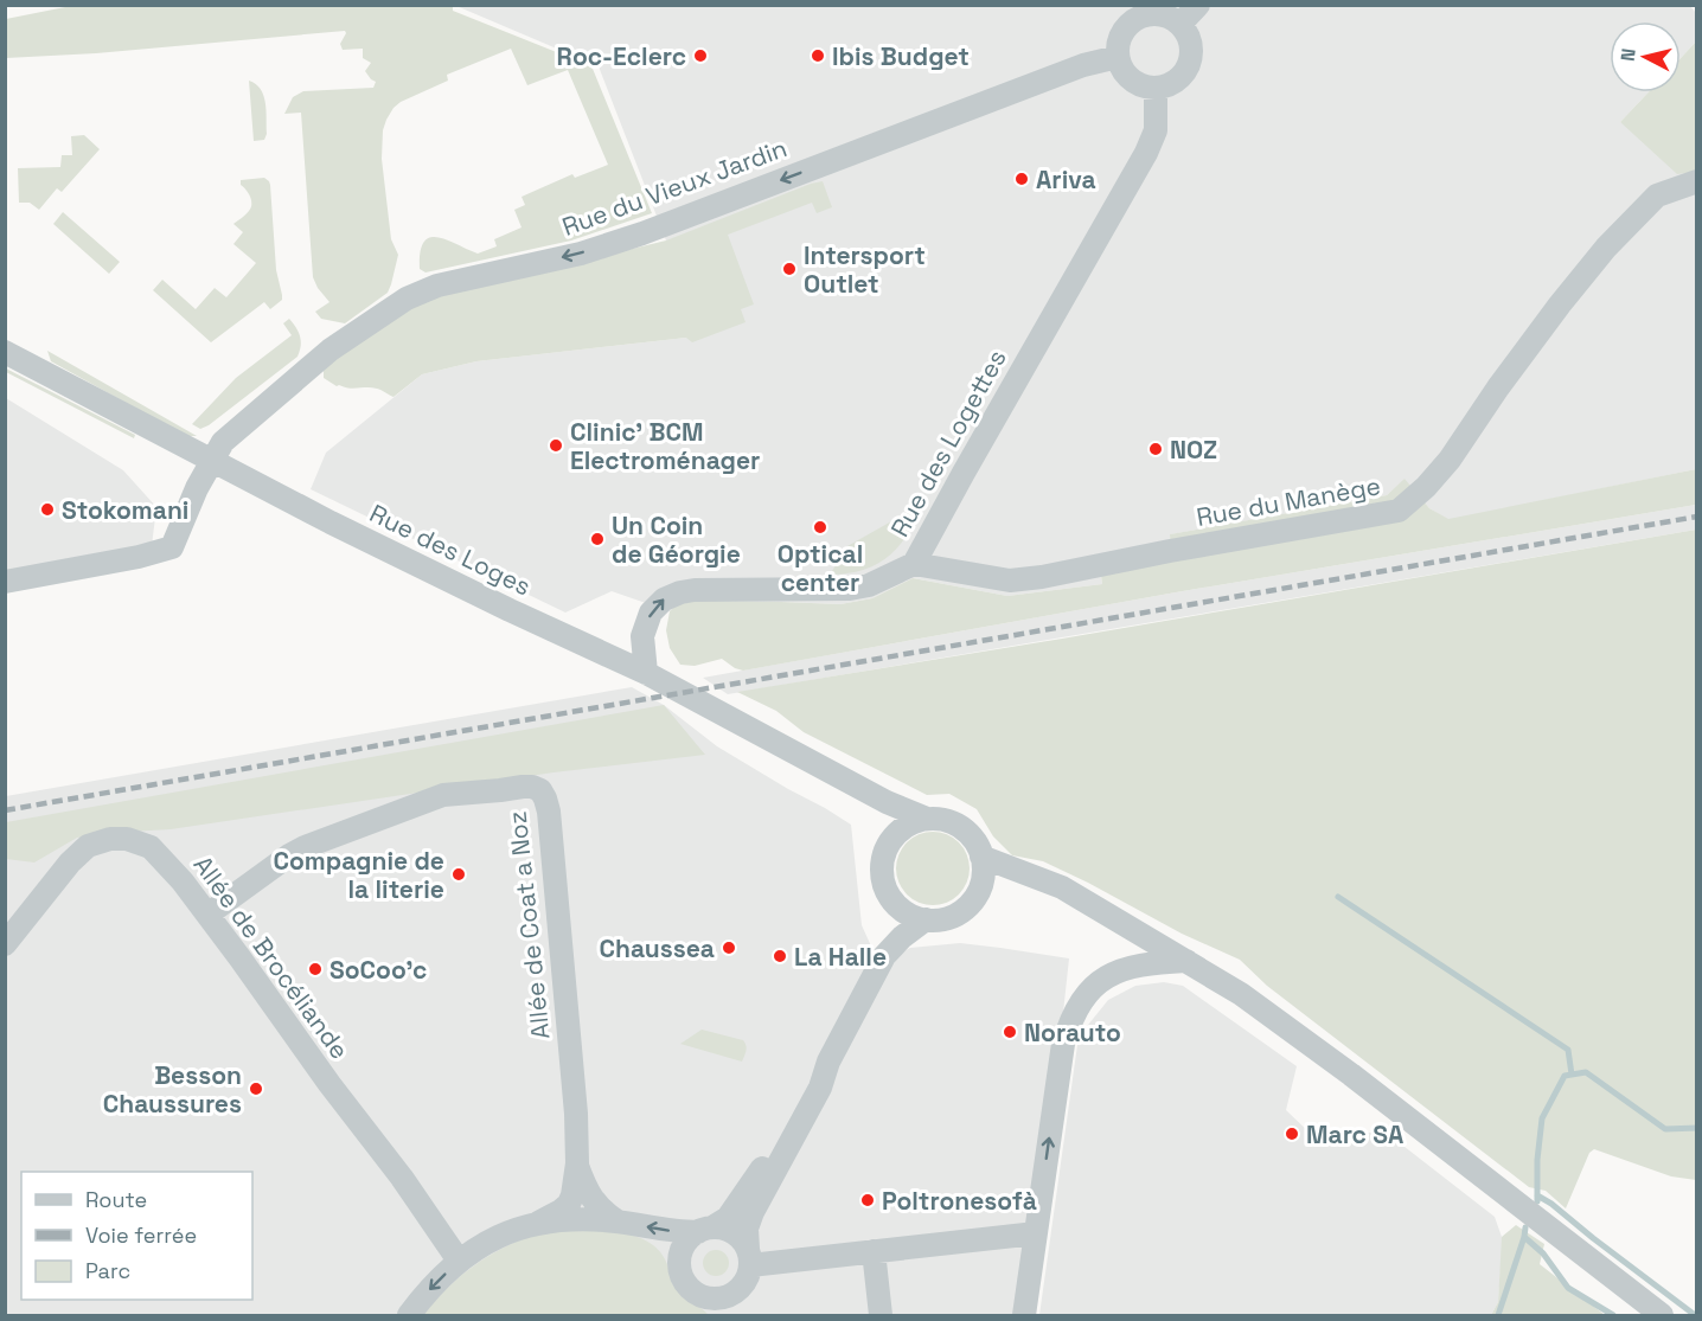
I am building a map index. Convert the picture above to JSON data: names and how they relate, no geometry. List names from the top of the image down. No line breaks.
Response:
{"streets":{"street":["Rue du Vieux Jardin","Rue des Logettes","Rue du Manège","Rue des Loges","Allée de Coat a Noz","Allée de Brocéliande"]},"crossings":[["Rue du Vieux Jardin","Rue des Logettes"],["Rue du Vieux Jardin","Rue des Loges"],["Rue des Logettes","Rue du Manège"],["Rue des Logettes","Rue des Loges"],["Allée de Coat a Noz","Allée de Brocéliande"]],"one_way":["Rue du Vieux Jardin"],"places":["Roc-Eclerc","Ibis Budget","Ariva","Intersport Outlet","Clinic' BCM Electroménager","NOZ","Stokomani","Optical center","Un Coin de Géorgie","Compagnie de la literie","Chaussea","La Halle","SoCoo'c","Norauto","Besson Chaussures","Marc SA","Poltronesofà"],"legend":["Route","Voie ferrée","Parc"],"north":"left"}
